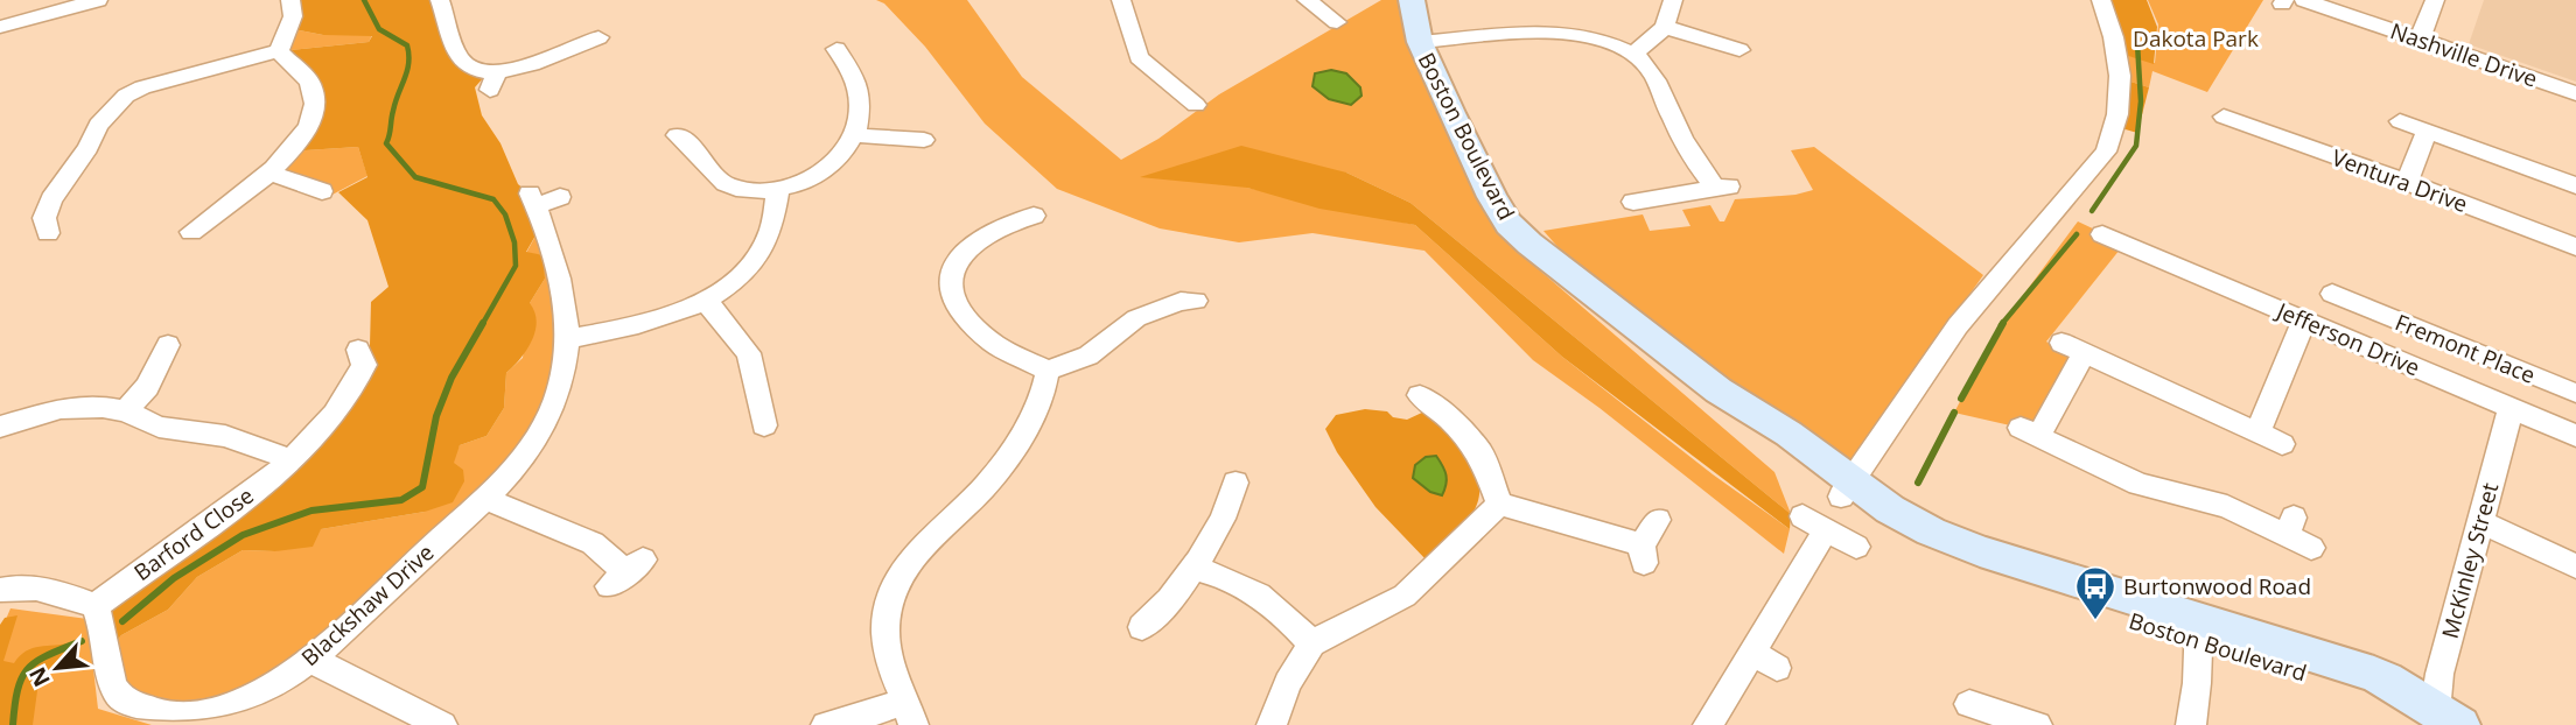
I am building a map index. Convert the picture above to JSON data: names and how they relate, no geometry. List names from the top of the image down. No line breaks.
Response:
{"streets":{"street":["Nashville Drive","Boston Boulevard","Ventura Drive","Jefferson Drive","Fremont Place","Barford Close","McKinley Street","Blackshaw Drive"]},"crossings":[["Boston Boulevard","McKinley Street"],["Jefferson Drive","Fremont Place"],["Jefferson Drive","McKinley Street"],["Barford Close","Blackshaw Drive"]],"parks":["Dakota Park"],"places":{"bus stop":["Burtonwood Road"]},"north":"bottom left"}
